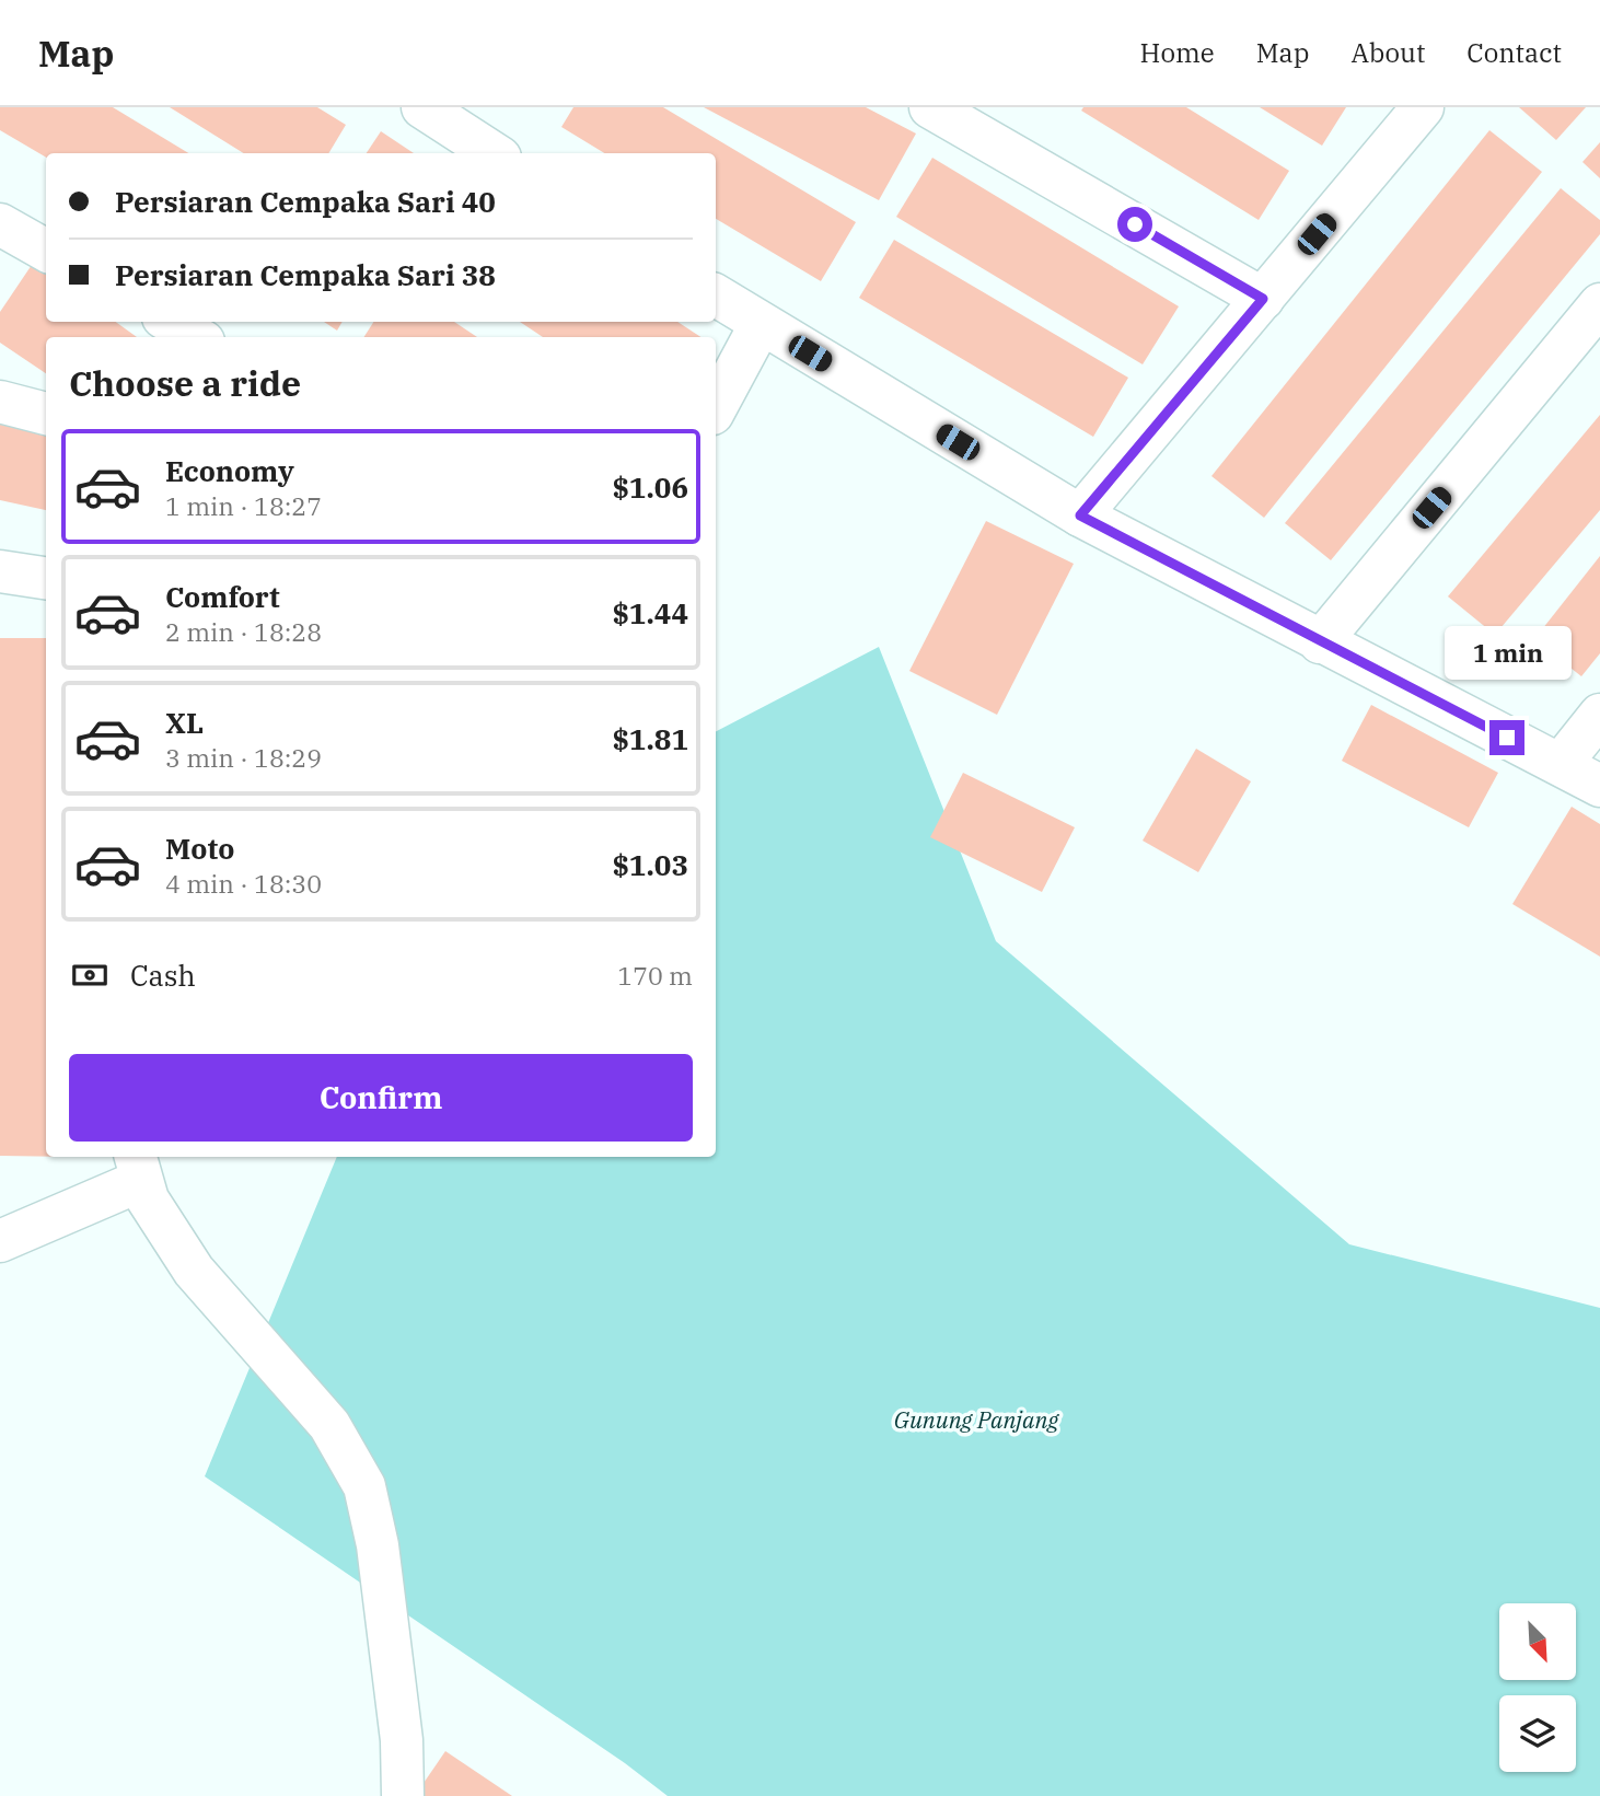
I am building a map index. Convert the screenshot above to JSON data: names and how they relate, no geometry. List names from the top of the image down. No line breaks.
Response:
{"parks":["Gunung Panjang"],"north":"bottom right","page":{"header":"Map","nav":["Home","Map","About","Contact"],"banner":["Persiaran Cempaka Sari 40","Persiaran Cempaka Sari 38"],"heading":"Choose a ride","list":[{"name":"Economy","note":"1 min · 18:27","value":"$1.06"},{"name":"Comfort","note":"2 min · 18:28","value":"$1.44"},{"name":"XL","note":"3 min · 18:29","value":"$1.81"},{"name":"Moto","note":"4 min · 18:30","value":"$1.03"}],"bubble":"1 min","pay":["Cash","170 m"],"buttons":"Confirm"}}
